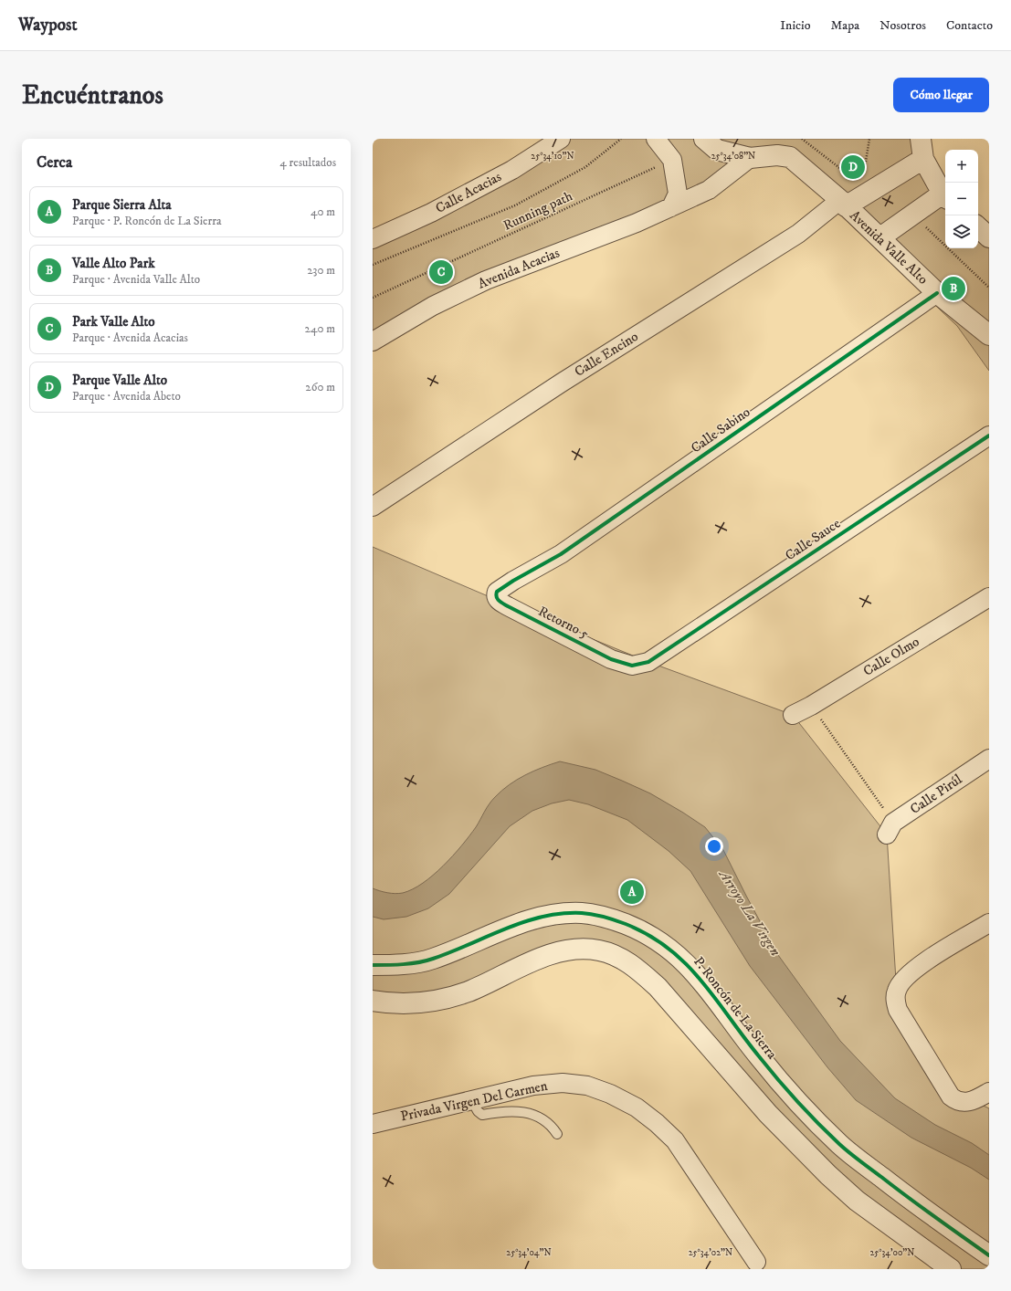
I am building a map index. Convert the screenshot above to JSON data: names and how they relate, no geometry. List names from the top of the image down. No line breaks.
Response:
{"streets":{"street":["Calle Acacias","Avenida Valle Alto","Avenida Acacias","Calle Encino","Calle Sabino","Calle Sauce","Retorno 5","Calle Olmo","Calle Pirúl","P. Roncón de La Sierra","Privada Virgen Del Carmen"],"path":["Running path"]},"crossings":[["Avenida Valle Alto","Avenida Acacias"],["Avenida Valle Alto","Calle Encino"],["Avenida Valle Alto","Calle Sabino"],["Calle Sabino","Retorno 5"],["Calle Sauce","Retorno 5"]],"water":["Arroyo La Virgen"],"page":{"header":"Waypost","nav":["Inicio","Mapa","Nosotros","Contacto"],"buttons":"Cómo llegar","title":"Encuéntranos","heading":["Cerca","4 resultados"],"map_buttons":["+","−"],"pins":["D","C","B","A"],"list":[{"mark":"A","name":"Parque Sierra Alta","note":"Parque · P. Roncón de La Sierra","value":"40 m"},{"mark":"B","name":"Valle Alto Park","note":"Parque · Avenida Valle Alto","value":"230 m"},{"mark":"C","name":"Park Valle Alto","note":"Parque · Avenida Acacias","value":"240 m"},{"mark":"D","name":"Parque Valle Alto","note":"Parque · Avenida Abeto","value":"260 m"}]},"coordinates":["25°34'10\"N","25°34'08\"N","25°34'04\"N","25°34'02\"N","25°34'00\"N"]}
